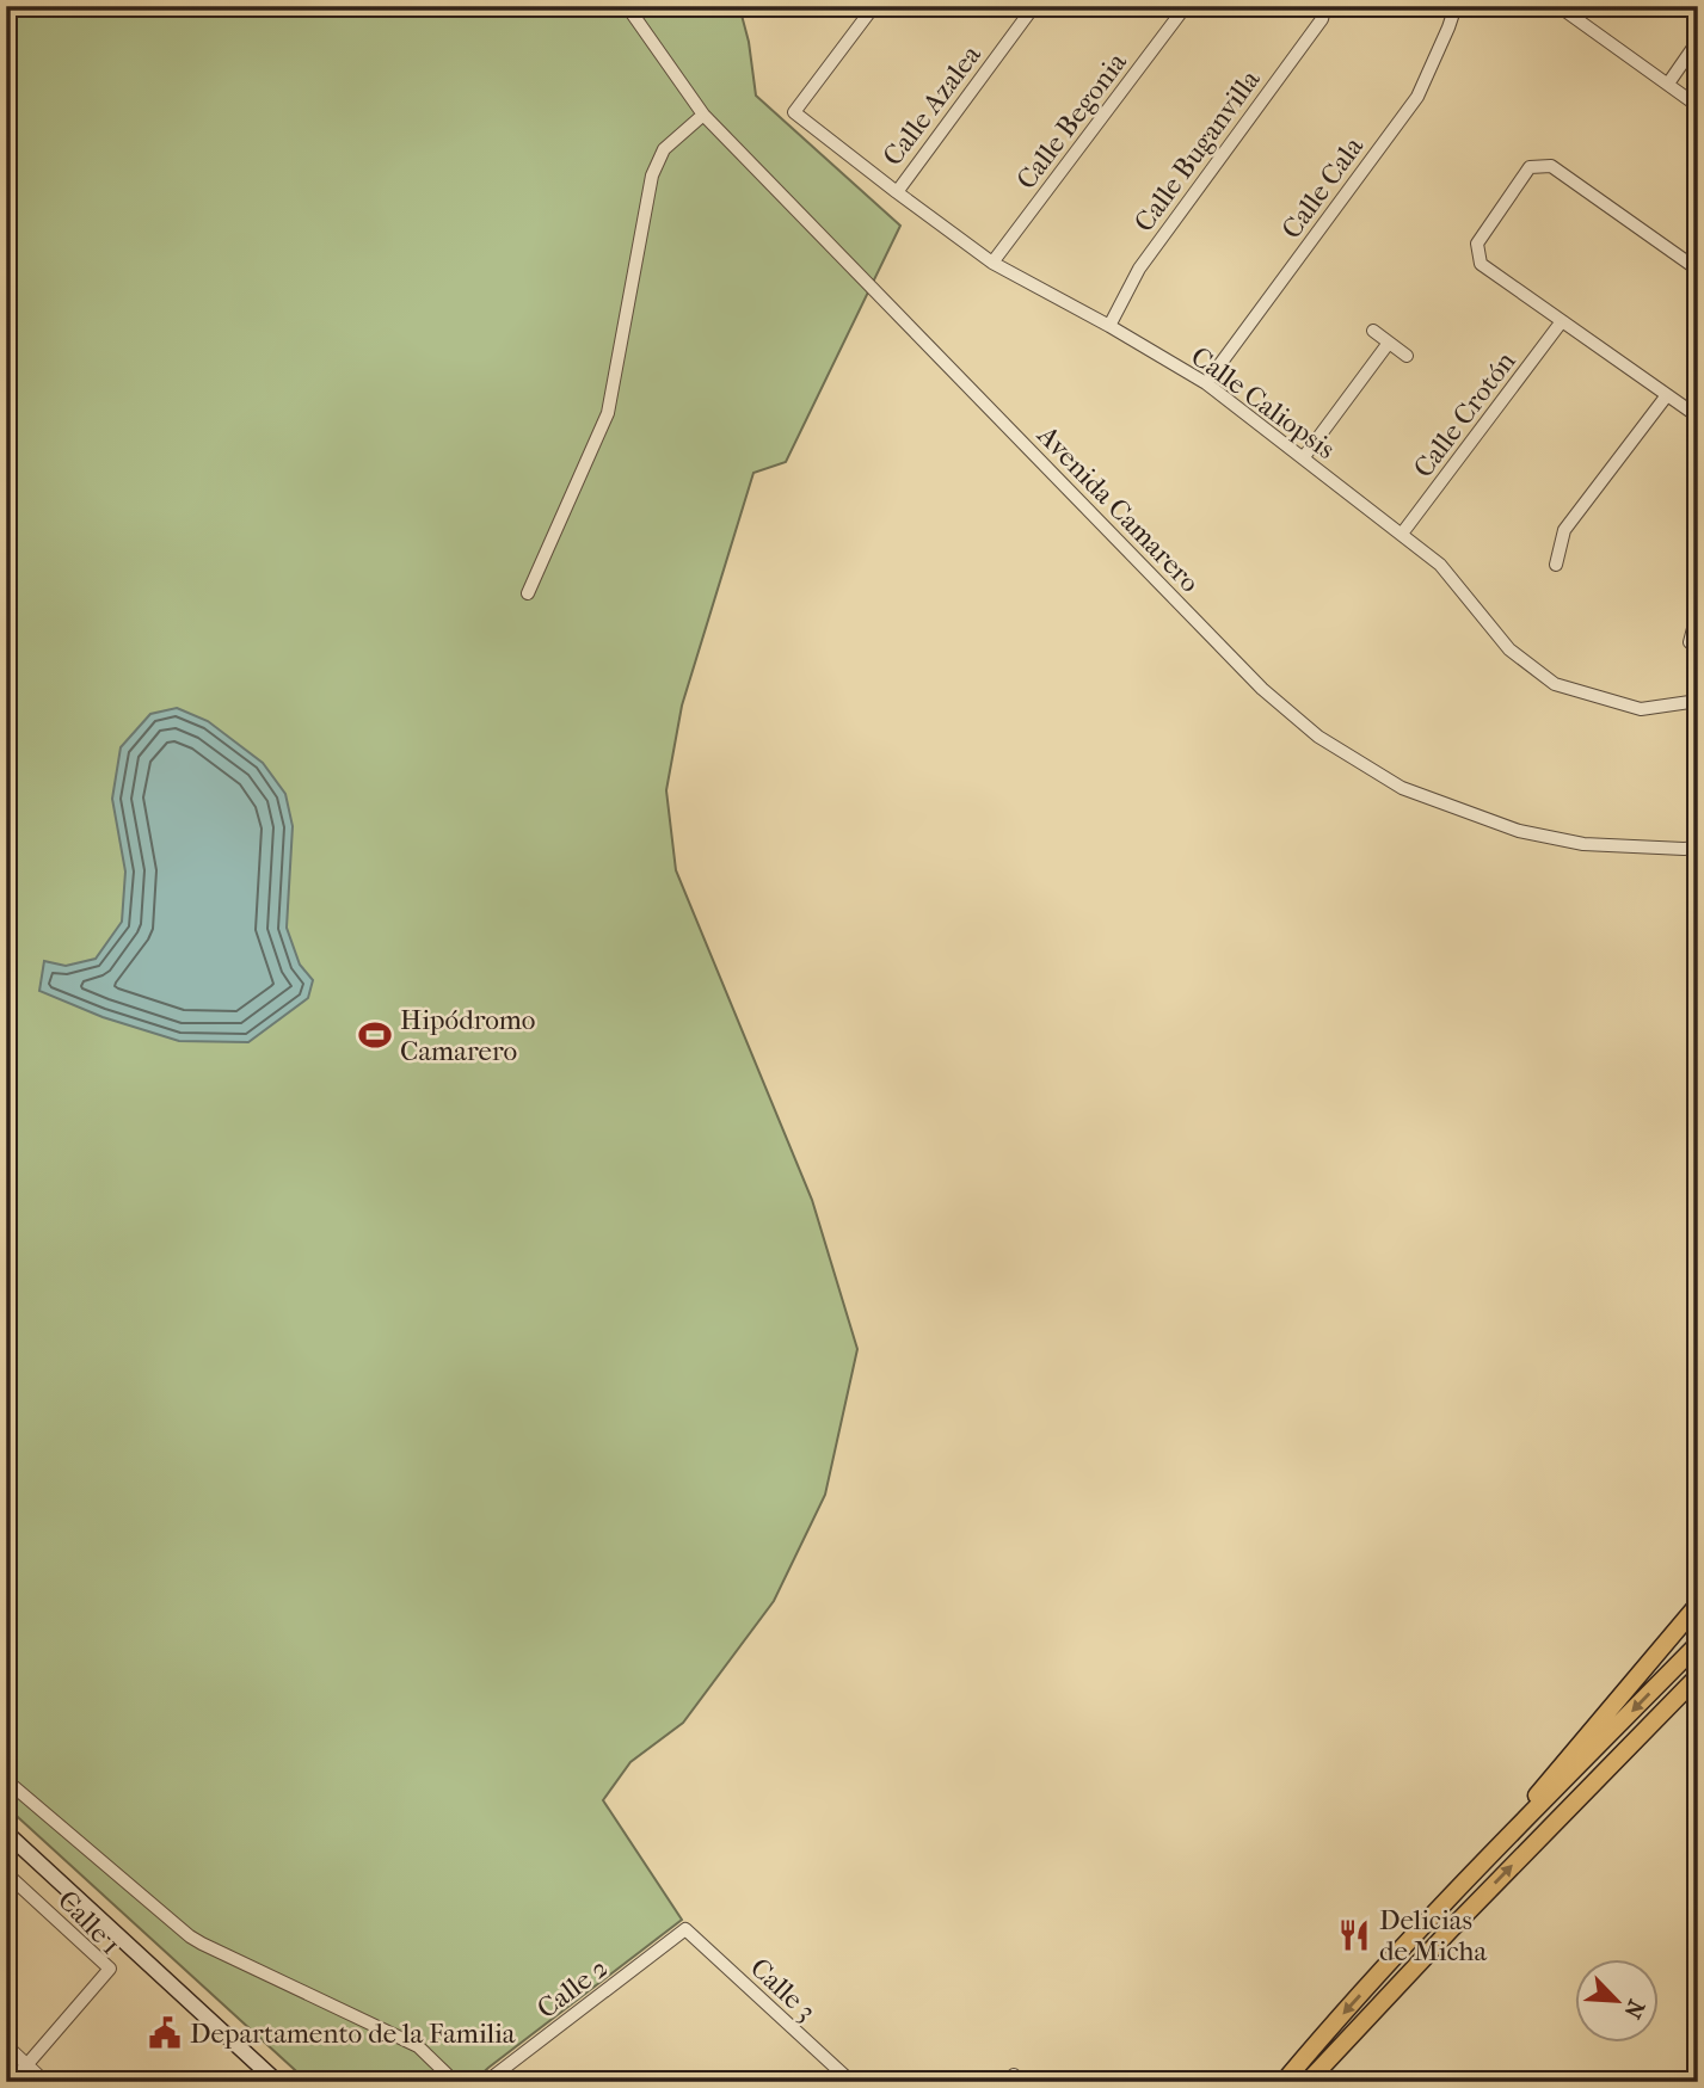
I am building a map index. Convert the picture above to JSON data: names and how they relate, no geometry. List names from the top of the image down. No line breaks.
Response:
{"streets":{"street":["Calle Azalea","Calle Begonia","Calle Buganvilla","Calle Cala","Calle Caliopsis","Calle Crotón","Avenida Camarero","Calle 1","Calle 2","Calle 3"]},"crossings":[["Calle Azalea","Calle Caliopsis"],["Calle Begonia","Calle Caliopsis"],["Calle Buganvilla","Calle Caliopsis"],["Calle Cala","Calle Caliopsis"],["Calle Caliopsis","Calle Crotón"],["Calle 2","Calle 3"]],"places":{"sports":["Hipódromo Camarero"],"restaurant":["Delicias de Micha"],"public building":["Departamento de la Familia"]},"north":"bottom right"}
